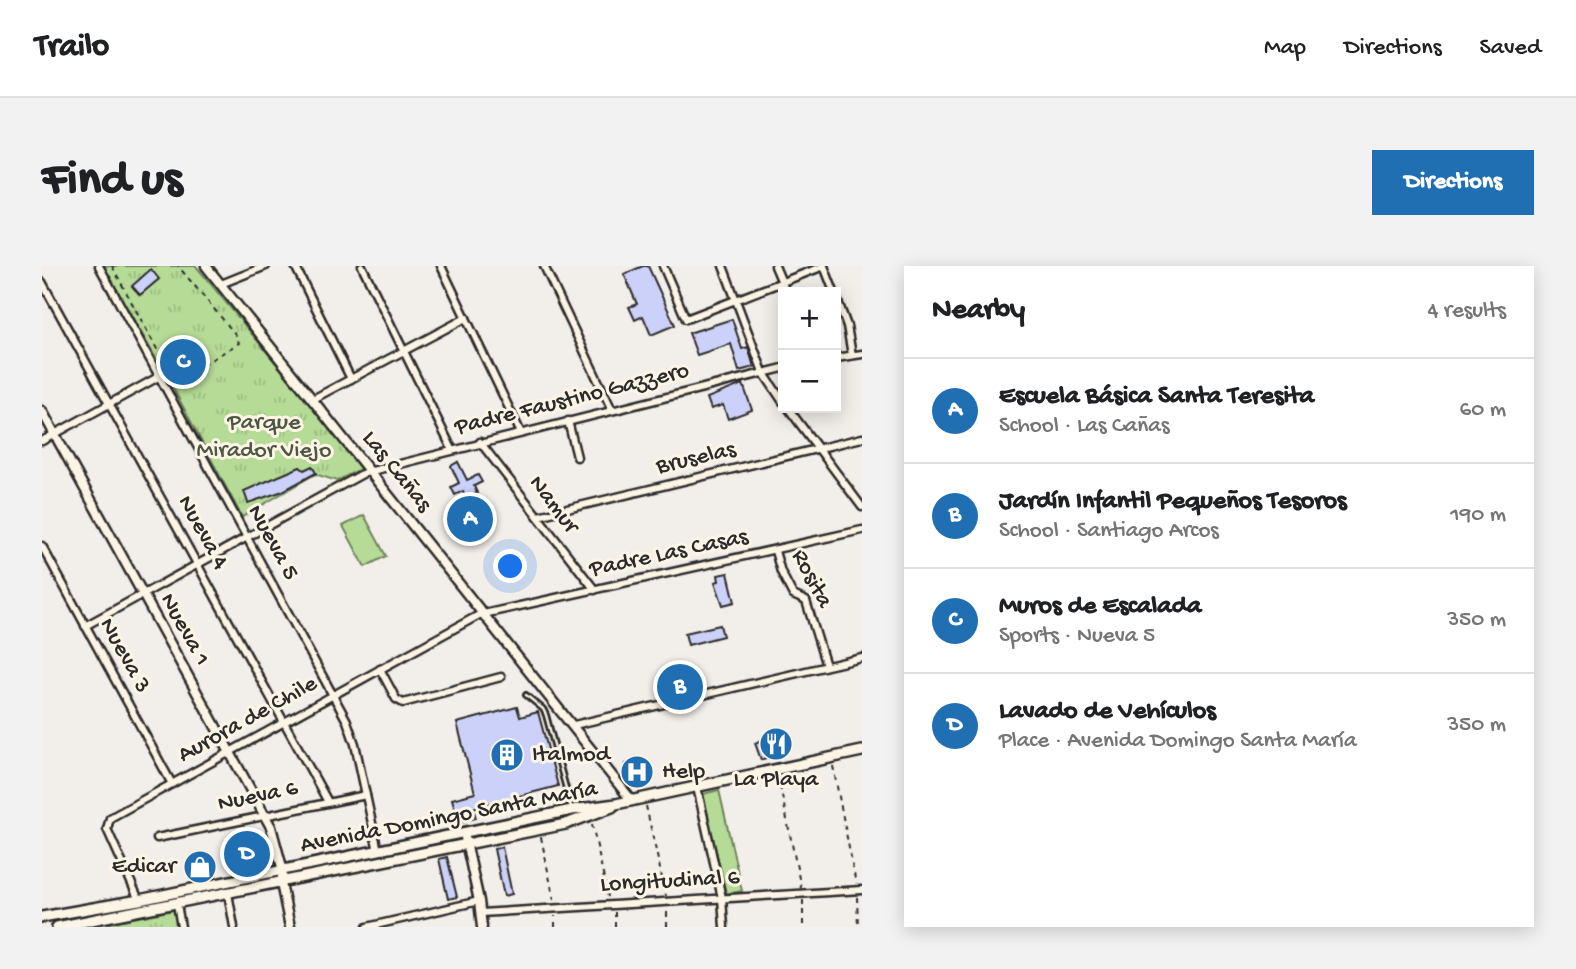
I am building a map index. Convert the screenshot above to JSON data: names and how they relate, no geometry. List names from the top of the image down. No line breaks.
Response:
{"streets":{"main road":["Avenida Domingo Santa María"],"street":["Padre Faustino Gazzero","Bruselas","Las Cañas","Namur","Nueva 4","Nueva 5","Padre Las Casas","Rosita","Nueva 1","Nueva 3","Aurora de Chile","Nueva 6","Longitudinal 6"]},"crossings":[["Padre Faustino Gazzero","Las Cañas"],["Padre Faustino Gazzero","Namur"],["Padre Faustino Gazzero","Nueva 4"],["Padre Faustino Gazzero","Nueva 5"],["Padre Faustino Gazzero","Nueva 1"],["Padre Faustino Gazzero","Nueva 3"],["Bruselas","Namur"],["Las Cañas","Padre Las Casas"],["Las Cañas","Aurora de Chile"],["Las Cañas","Avenida Domingo Santa María"],["Namur","Padre Las Casas"],["Nueva 4","Aurora de Chile"],["Nueva 4","Nueva 6"],["Nueva 5","Aurora de Chile"],["Nueva 5","Nueva 6"],["Nueva 5","Avenida Domingo Santa María"],["Padre Las Casas","Rosita"],["Padre Las Casas","Aurora de Chile"],["Nueva 1","Aurora de Chile"],["Nueva 1","Nueva 6"],["Nueva 1","Avenida Domingo Santa María"],["Nueva 3","Aurora de Chile"],["Aurora de Chile","Avenida Domingo Santa María"]],"parks":["Parque Mirador Viejo"],"places":{"restaurant":["La Playa"],"building":["Italmod"],"hospital":["Help"],"shop":["Edicar"]},"page":{"header":"Trailo","nav":["Map","Directions","Saved"],"buttons":"Directions","title":"Find us","heading":["Nearby","4 results"],"map_buttons":["+","−"],"pins":["C","A","B","D"],"list":[{"mark":"A","name":"Escuela Básica Santa Teresita","note":"School · Las Cañas","value":"60 m"},{"mark":"B","name":"Jardín Infantil Pequeños Tesoros","note":"School · Santiago Arcos","value":"190 m"},{"mark":"C","name":"Muros de Escalada","note":"Sports · Nueva 5","value":"350 m"},{"mark":"D","name":"Lavado de Vehículos","note":"Place · Avenida Domingo Santa María","value":"350 m"}]}}
